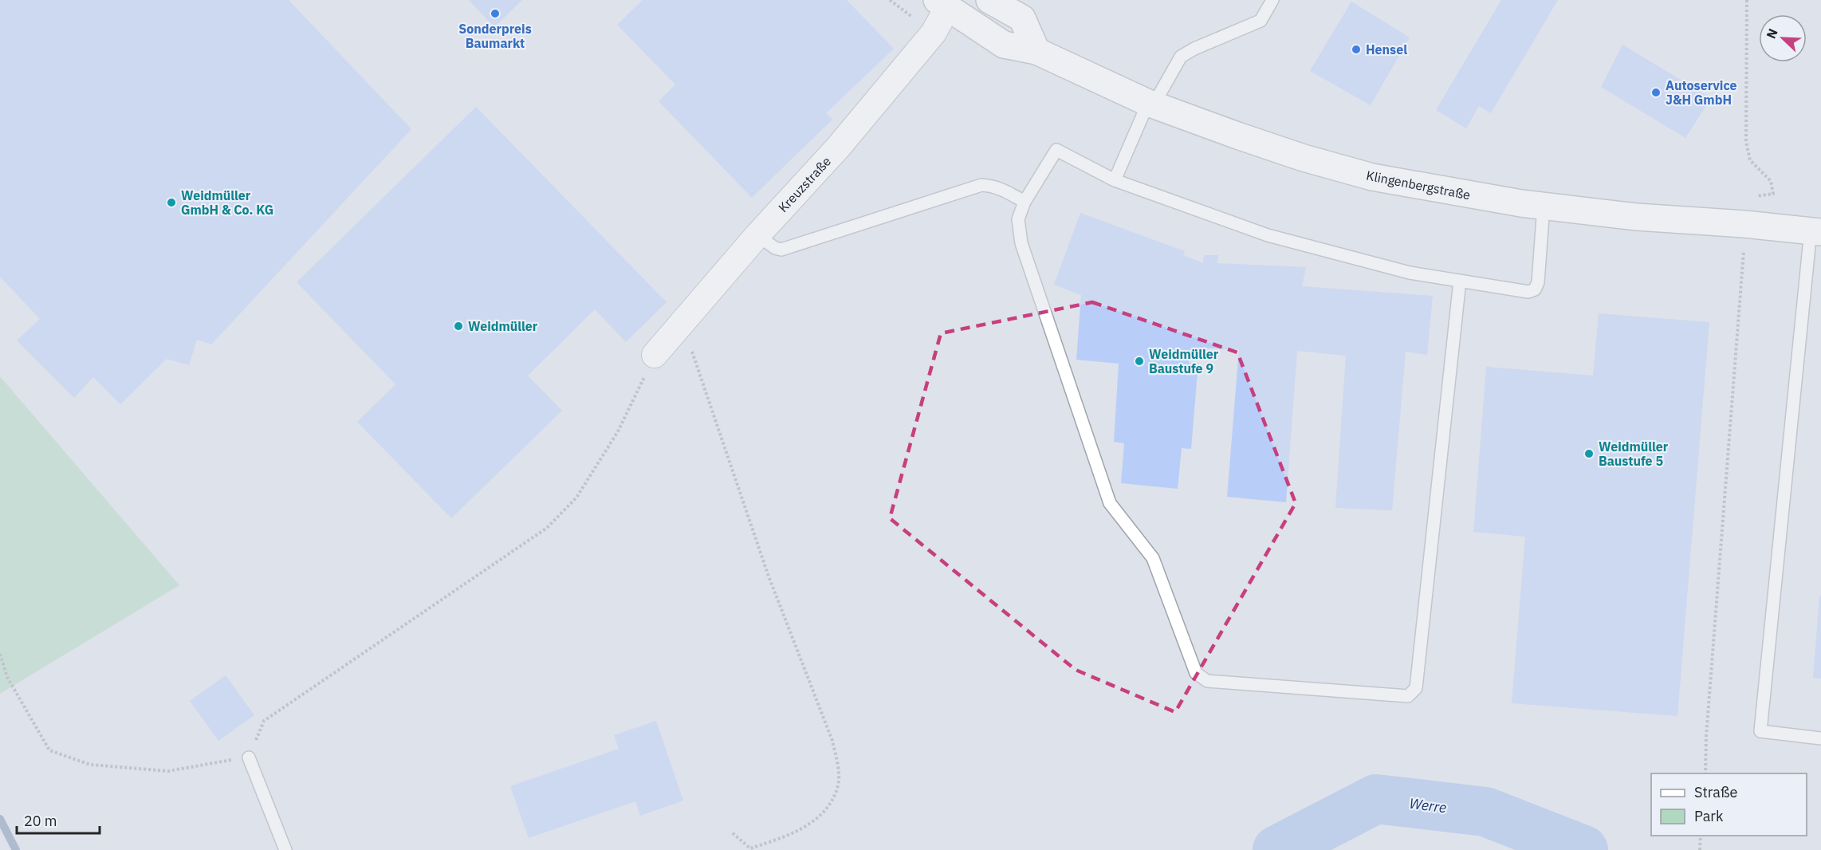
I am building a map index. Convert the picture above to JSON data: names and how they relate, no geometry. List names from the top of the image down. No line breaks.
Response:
{"streets":{"main road":["Klingenbergstraße"],"street":["Kreuzstraße"]},"crossings":[["Kreuzstraße","Klingenbergstraße"]],"water":["Werre"],"places":["Sonderpreis Baumarkt","Hensel","Autoservice J&H GmbH","Weidmüller GmbH & Co. KG","Weidmüller","Weidmüller Baustufe 9","Weidmüller Baustufe 5"],"legend":["Straße","Park"],"scale_bar":"20 m","north":"top left"}
